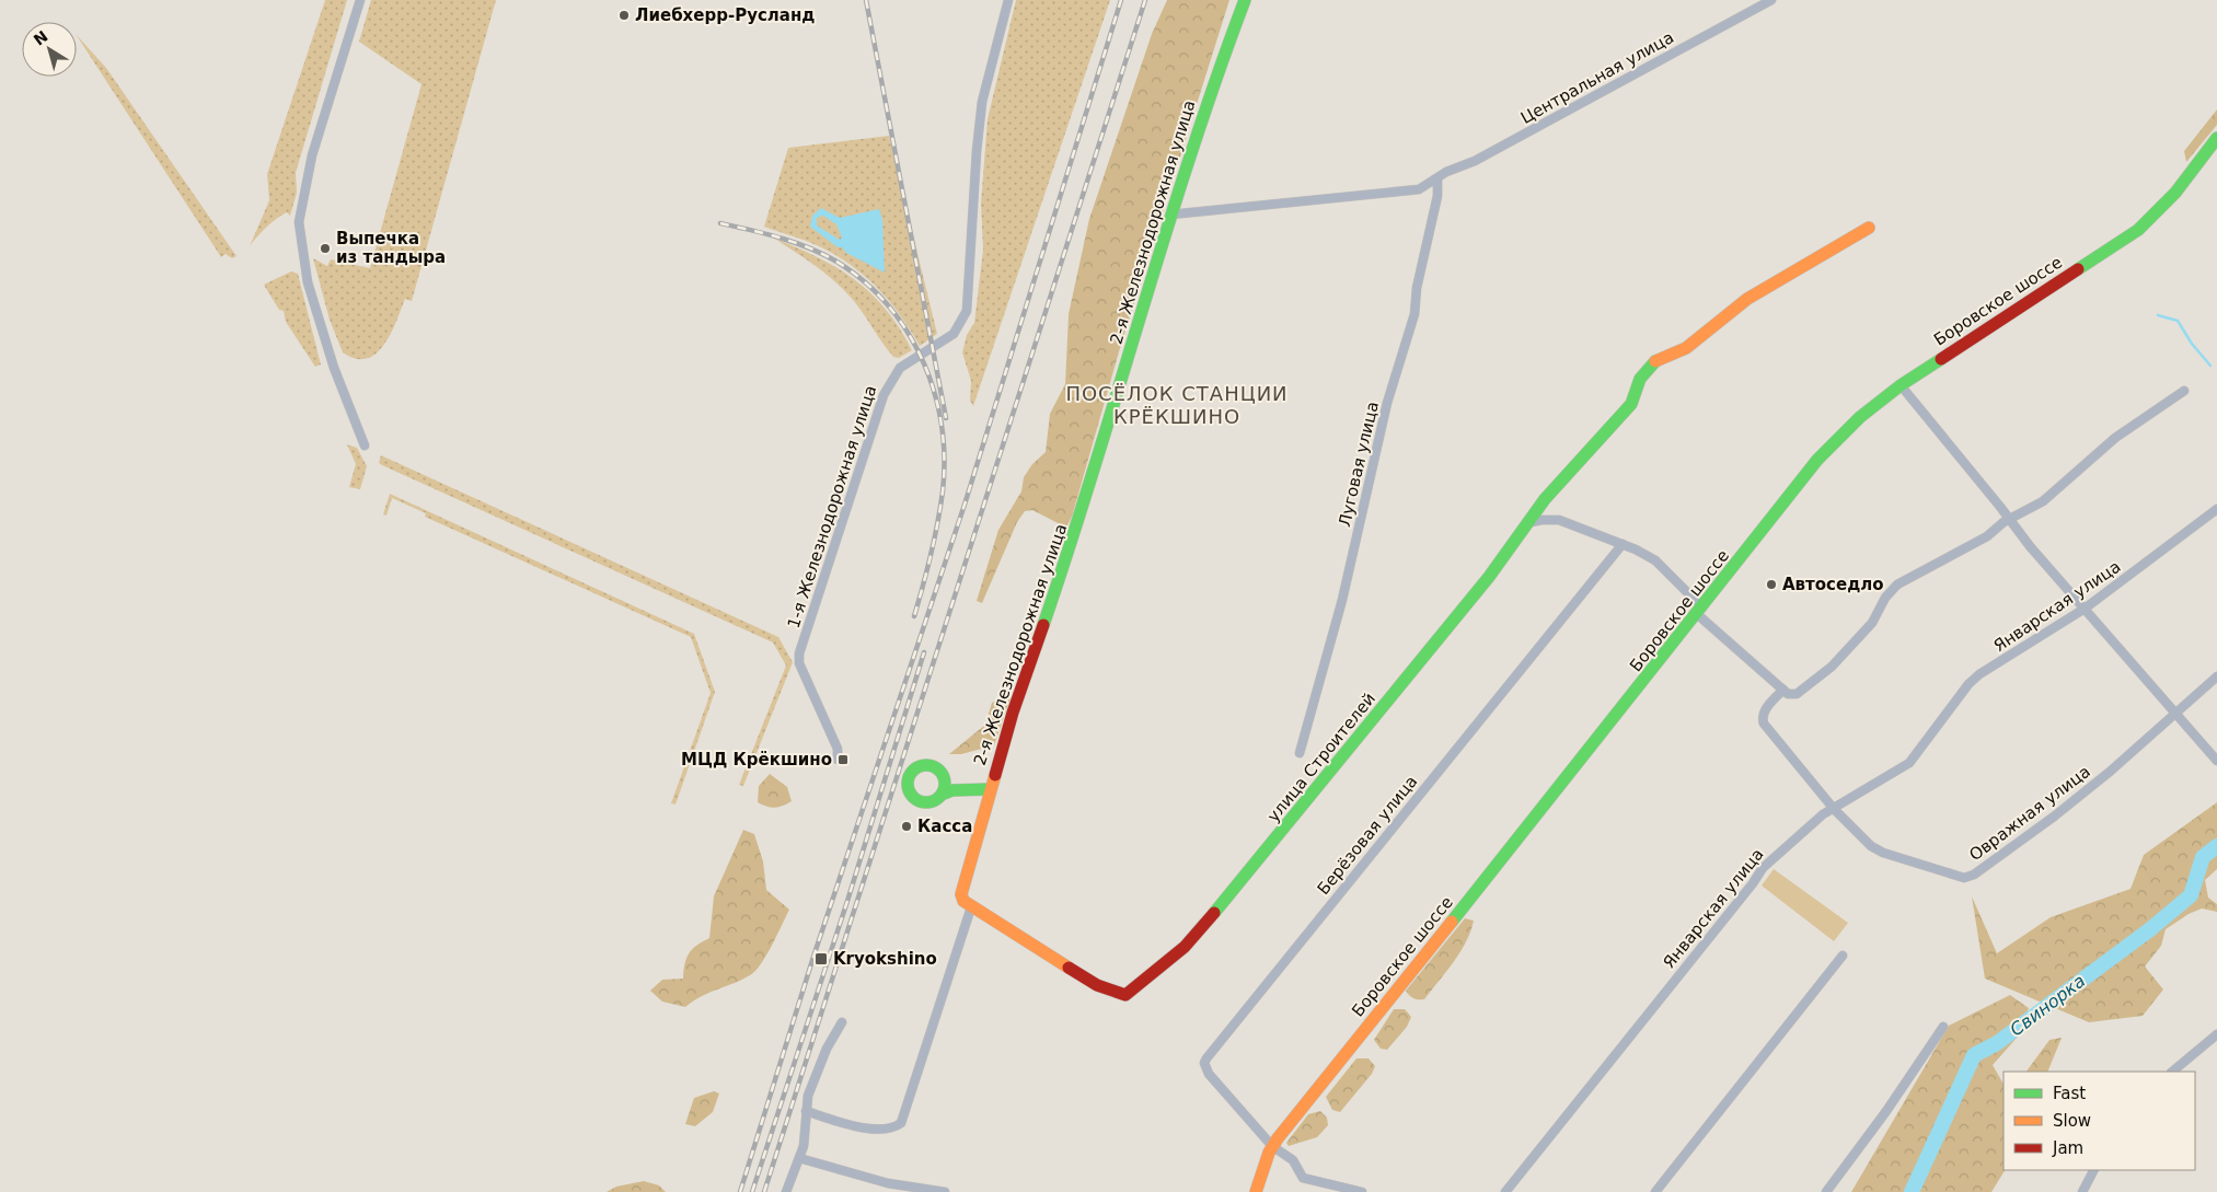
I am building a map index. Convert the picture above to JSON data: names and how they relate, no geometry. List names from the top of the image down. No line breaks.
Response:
{"streets":{"street":["Центральная улица","2-я Железнодорожная улица","Боровское шоссе","Луговая улица","1-я Железнодорожная улица","Январская улица","улица Строителей","Овражная улица","Берёзовая улица"]},"crossings":[["Центральная улица","2-я Железнодорожная улица"],["Центральная улица","Луговая улица"],["2-я Железнодорожная улица","улица Строителей"],["Боровское шоссе","Берёзовая улица"],["Январская улица","Овражная улица"]],"districts":["ПОСЁЛОК СТАНЦИИ КРЁКШИНО"],"water":["Свинорка"],"places":{"other":["Лиебхерр-Русланд","Выпечка из тандыра","Автоседло","Касса"],"transit":["МЦД Крёкшино","Kryokshino"]},"legend":["Fast","Slow","Jam"],"north":"top left"}
